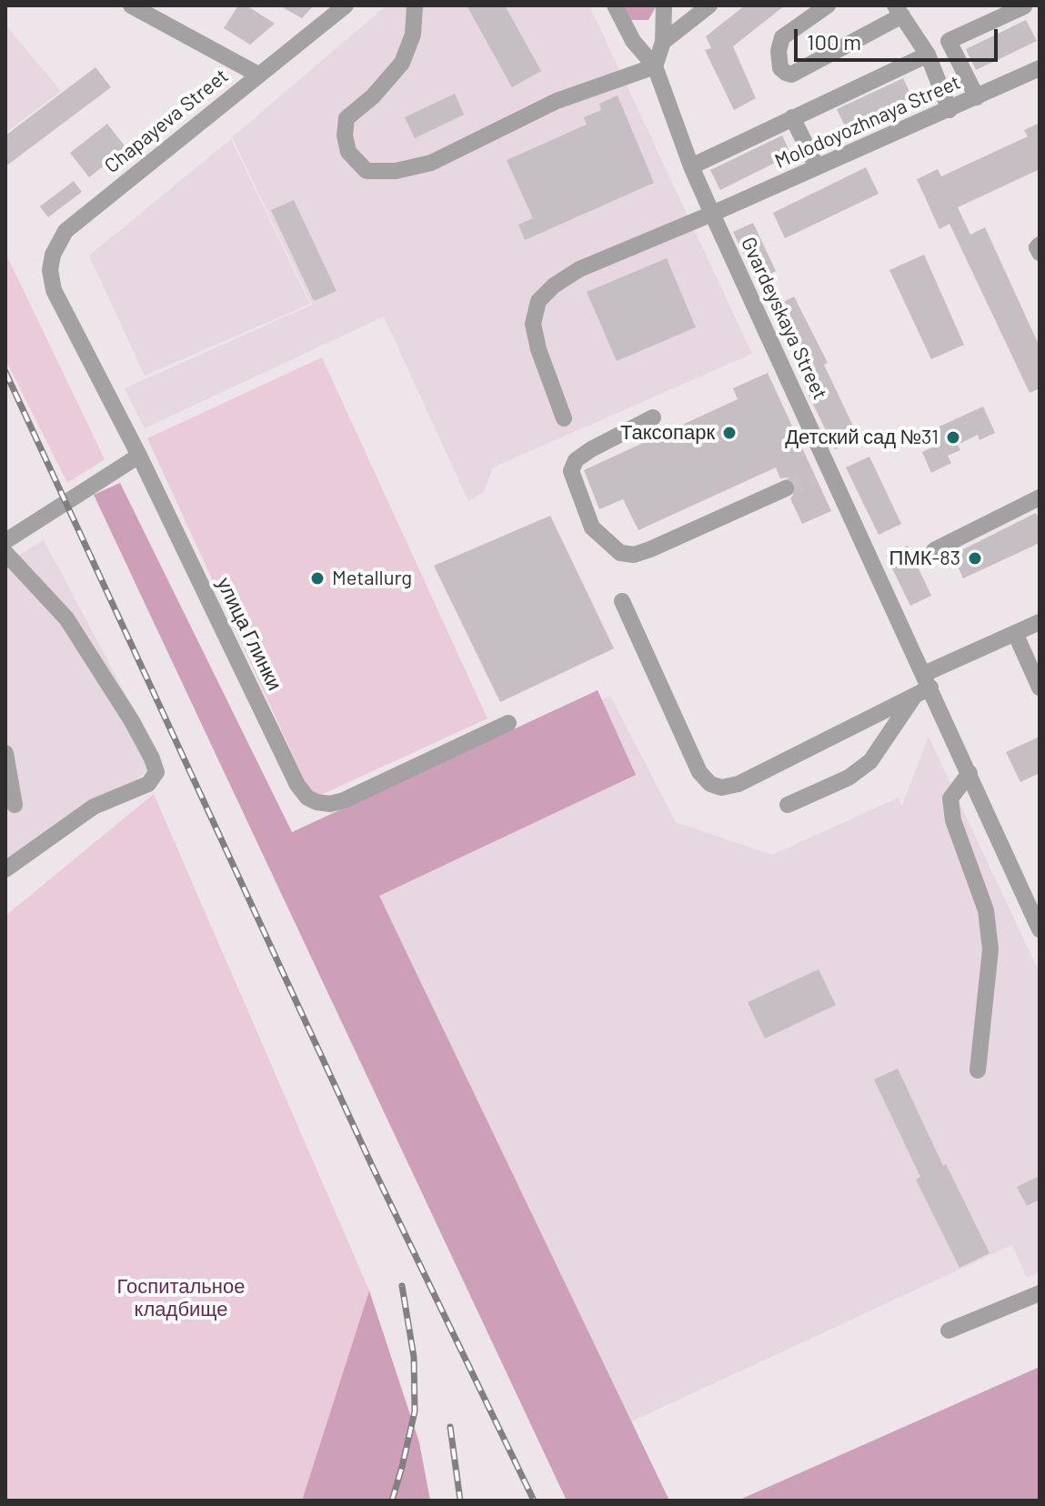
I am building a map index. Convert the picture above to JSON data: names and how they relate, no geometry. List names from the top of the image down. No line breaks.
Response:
{"streets":{"street":["Chapayeva Street","Molodoyozhnaya Street","Gvardeyskaya Street","улица Глинки"]},"crossings":[["Chapayeva Street","улица Глинки"],["Molodoyozhnaya Street","Gvardeyskaya Street"]],"parks":["Госпитальное кладбище"],"places":["Таксопарк","Детский сад №31","ПМК-83","Metallurg"],"scale_bar":"100 m"}
